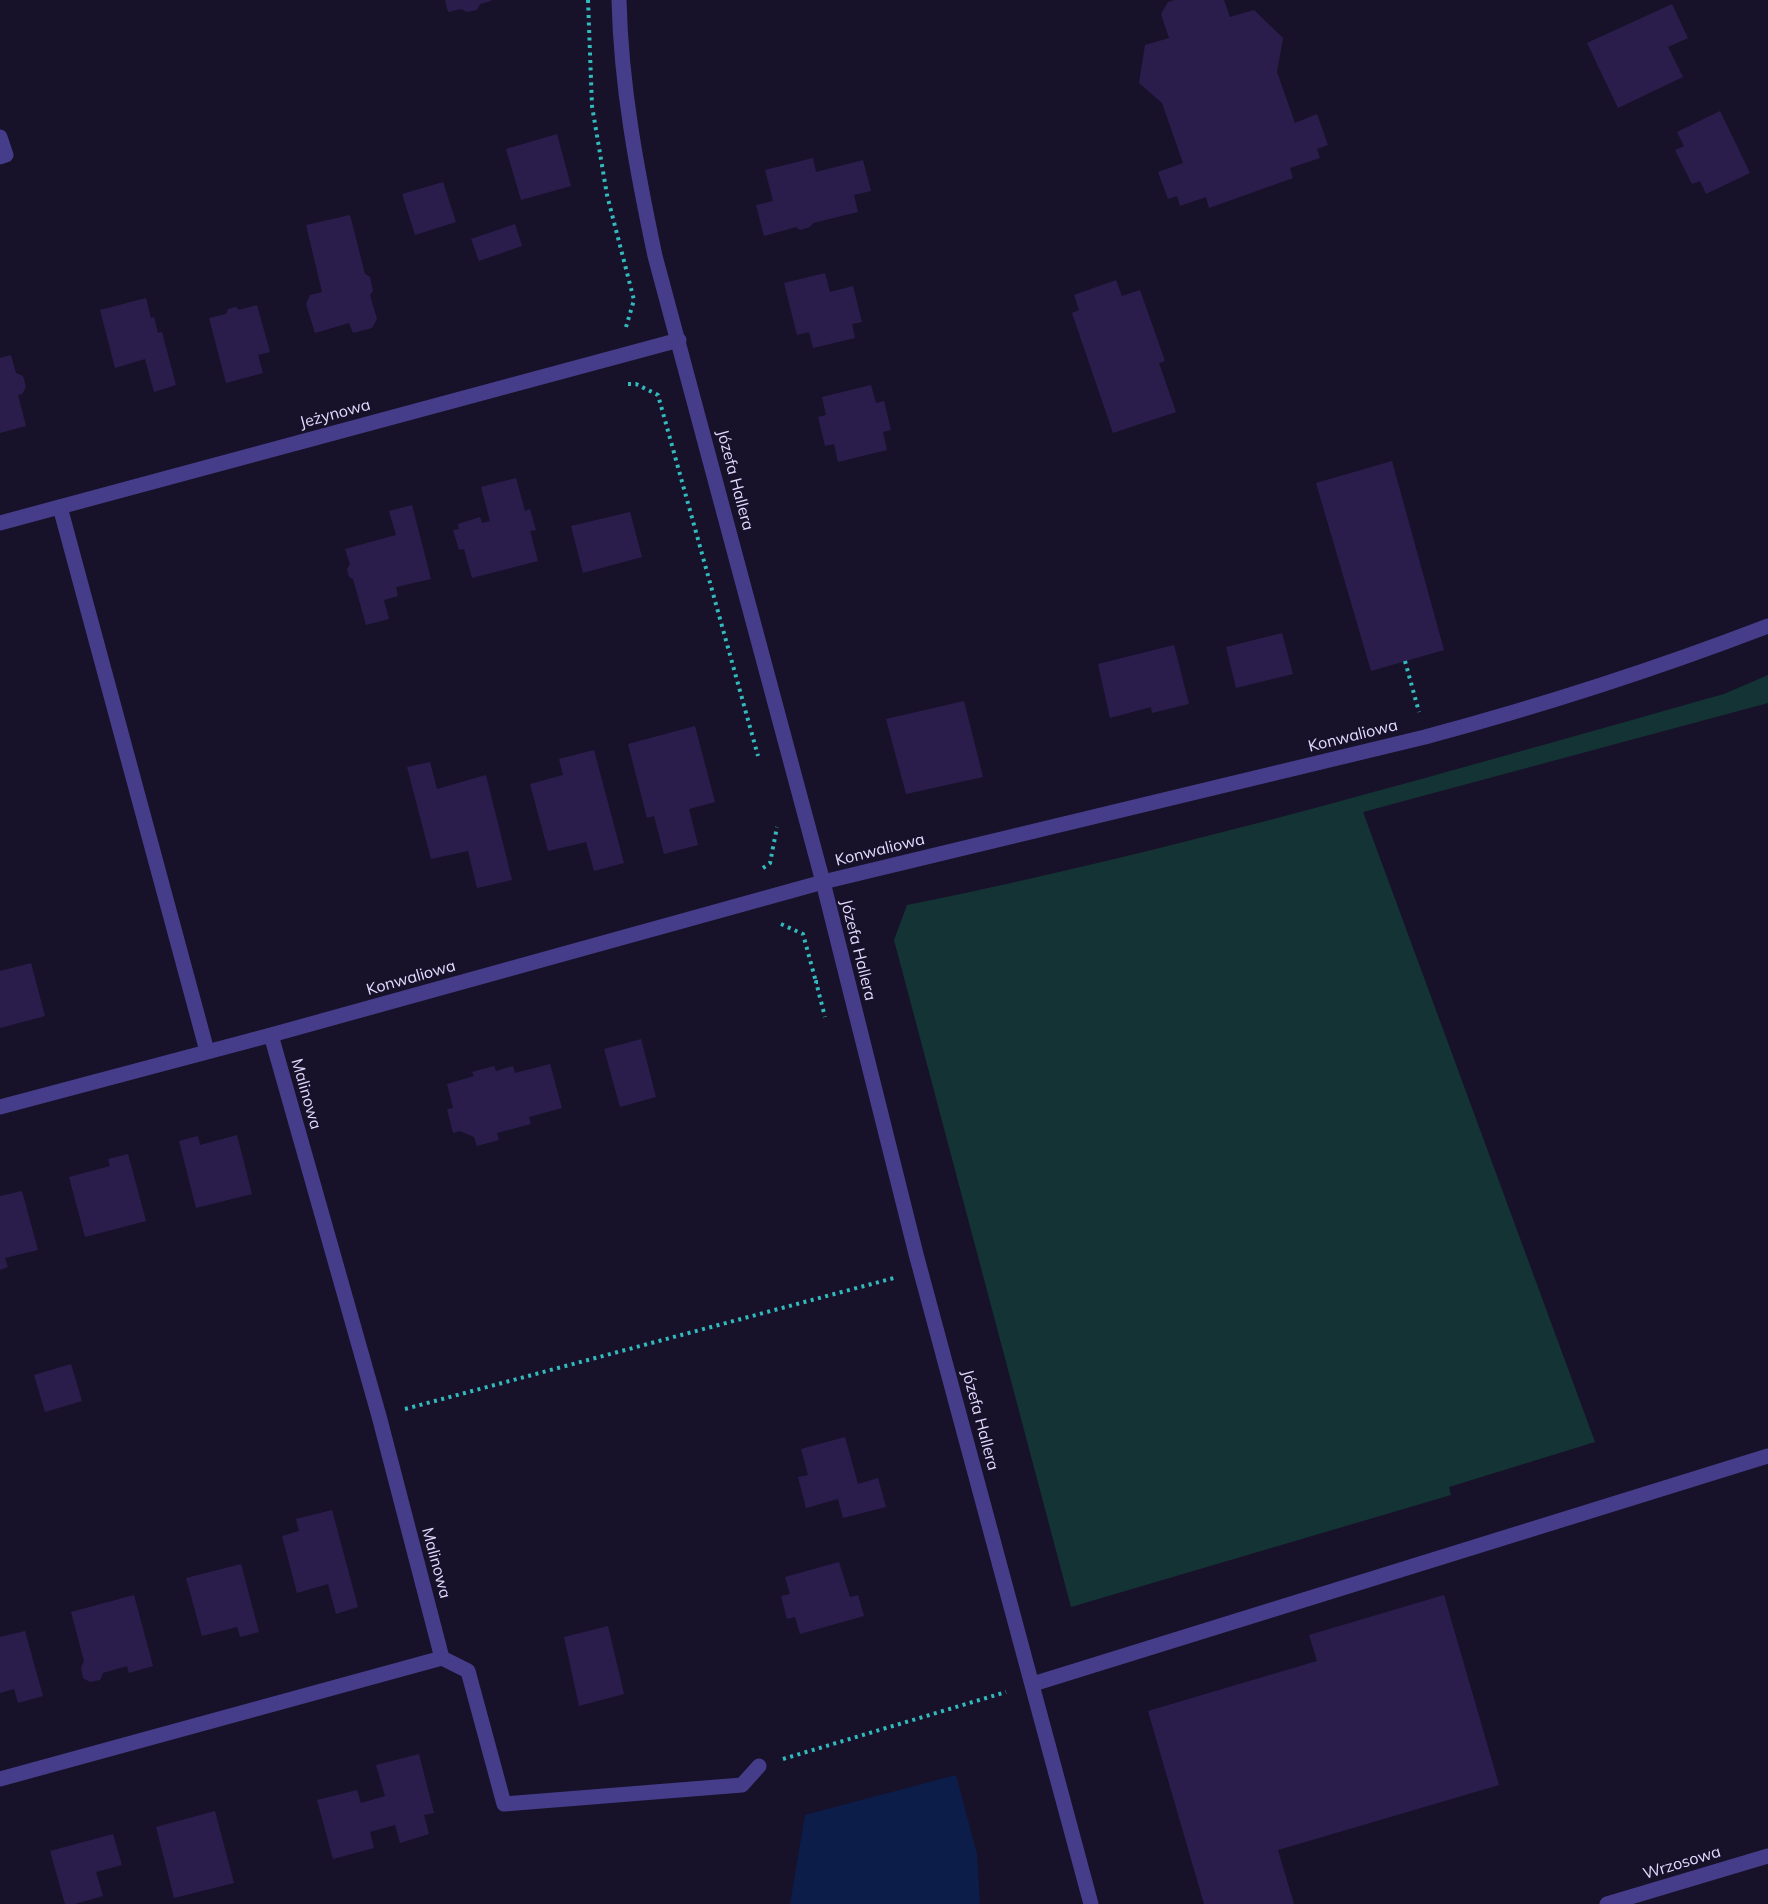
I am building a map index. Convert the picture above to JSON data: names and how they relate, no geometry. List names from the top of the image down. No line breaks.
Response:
{"streets":{"street":["Jeżynowa","Józefa Hallera","Konwaliowa","Malinowa","Wrzosowa"]},"crossings":[["Jeżynowa","Józefa Hallera"],["Józefa Hallera","Konwaliowa"],["Konwaliowa","Malinowa"]]}
